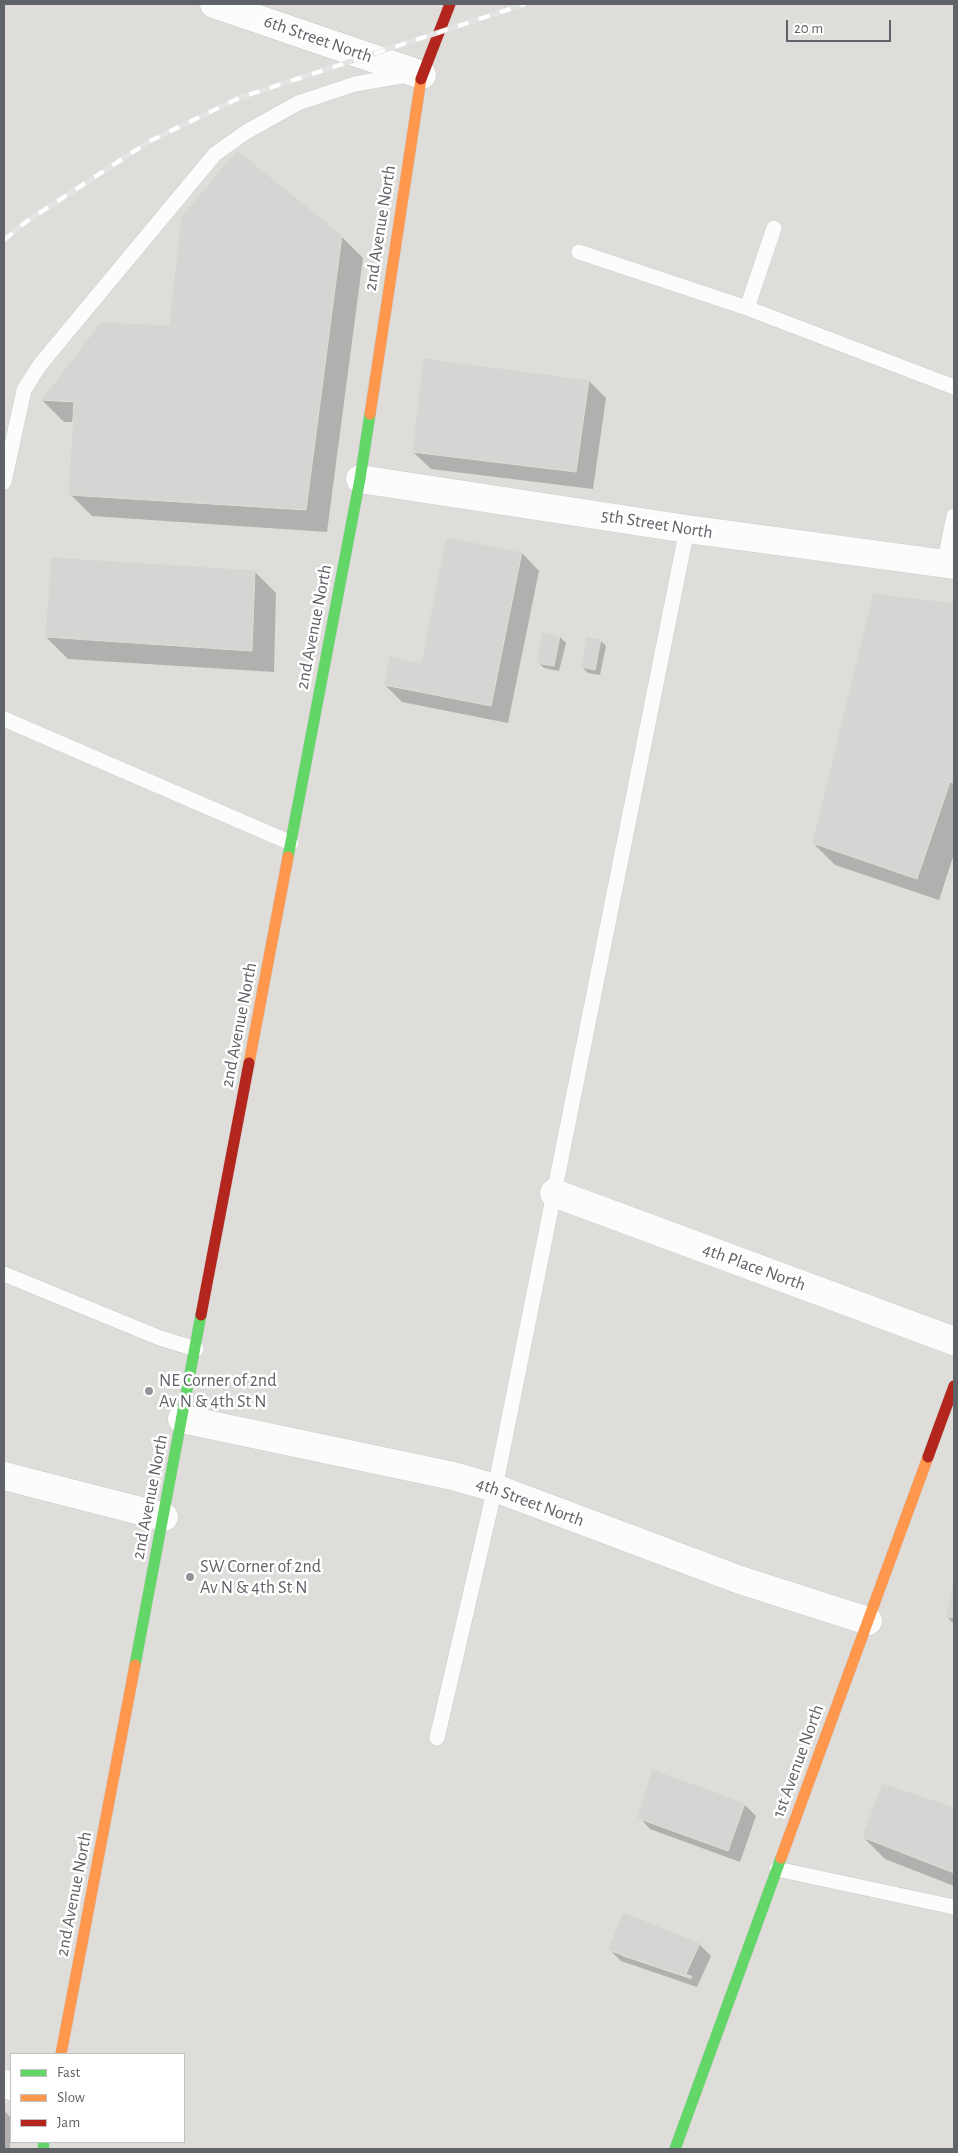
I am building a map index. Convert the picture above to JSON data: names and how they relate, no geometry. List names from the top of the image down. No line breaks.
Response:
{"streets":{"street":["6th Street North","2nd Avenue North","5th Street North","4th Place North","4th Street North","1st Avenue North"]},"crossings":[["6th Street North","2nd Avenue North"],["2nd Avenue North","5th Street North"],["2nd Avenue North","4th Street North"],["4th Street North","1st Avenue North"]],"places":["NE Corner of 2nd Av N & 4th St N","SW Corner of 2nd Av N & 4th St N"],"legend":["Fast","Slow","Jam"],"scale_bar":"20 m"}
